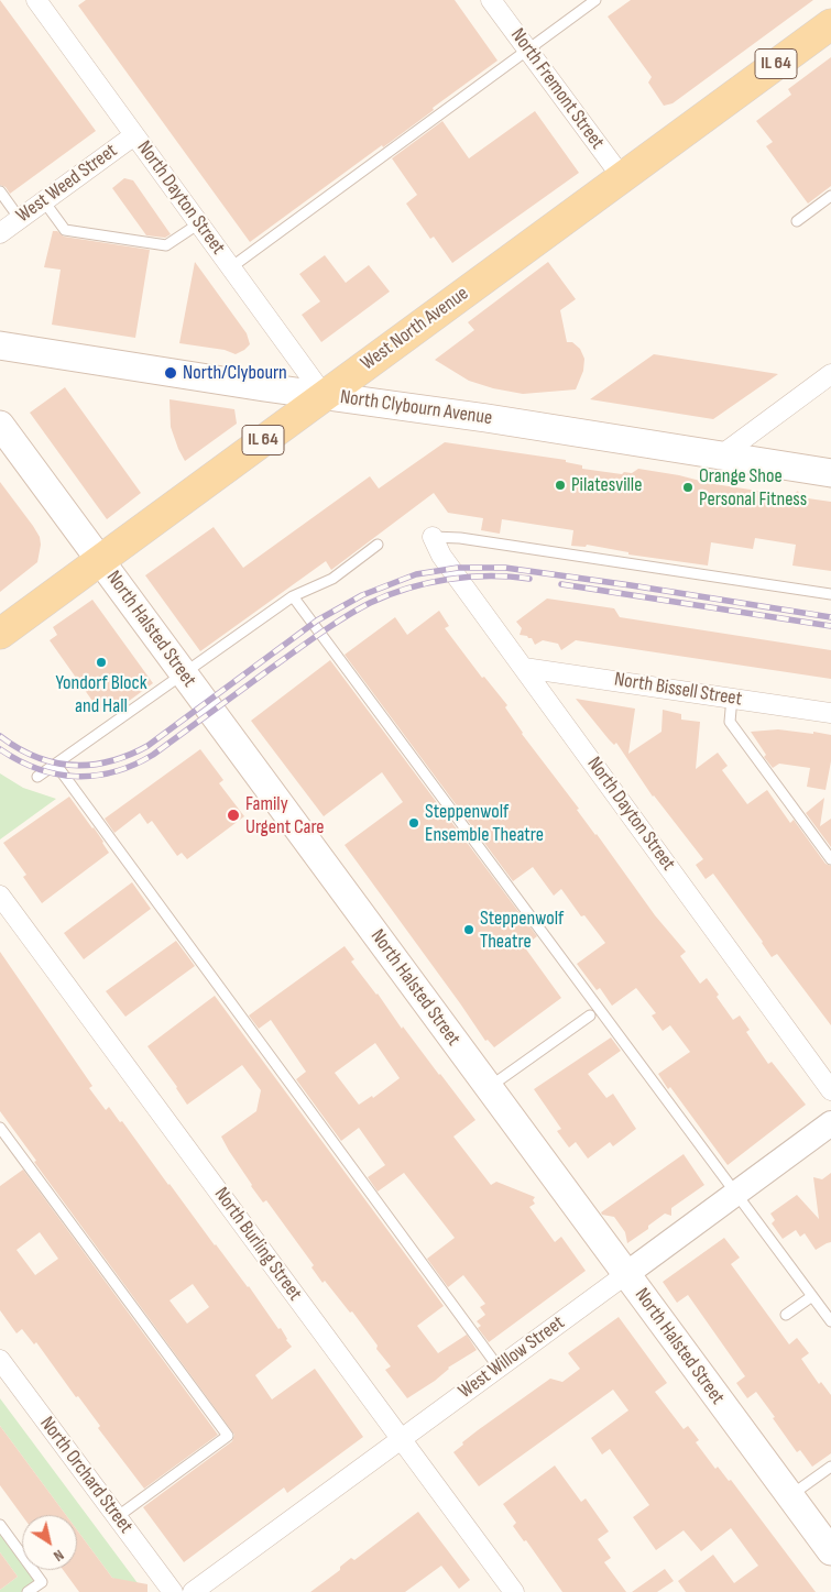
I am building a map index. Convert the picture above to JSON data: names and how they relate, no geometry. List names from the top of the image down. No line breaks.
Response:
{"streets":{"main road":["IL 64","West North Avenue","North Clybourn Avenue","North Halsted Street"],"street":["North Fremont Street","West Weed Street","North Dayton Street","North Bissell Street","North Burling Street","West Willow Street","North Orchard Street"]},"crossings":[["North Fremont Street","West North Avenue"],["West Weed Street","North Dayton Street"],["North Dayton Street","West North Avenue"],["North Dayton Street","North Clybourn Avenue"],["North Dayton Street","North Bissell Street"],["West North Avenue","North Clybourn Avenue"],["West North Avenue","North Halsted Street"],["North Halsted Street","West Willow Street"],["North Burling Street","West Willow Street"]],"places":["North/Clybourn","Pilatesville","Orange Shoe Personal Fitness","Yondorf Block and Hall","Family Urgent Care","Steppenwolf Ensemble Theatre","Steppenwolf Theatre"],"north":"bottom right"}
